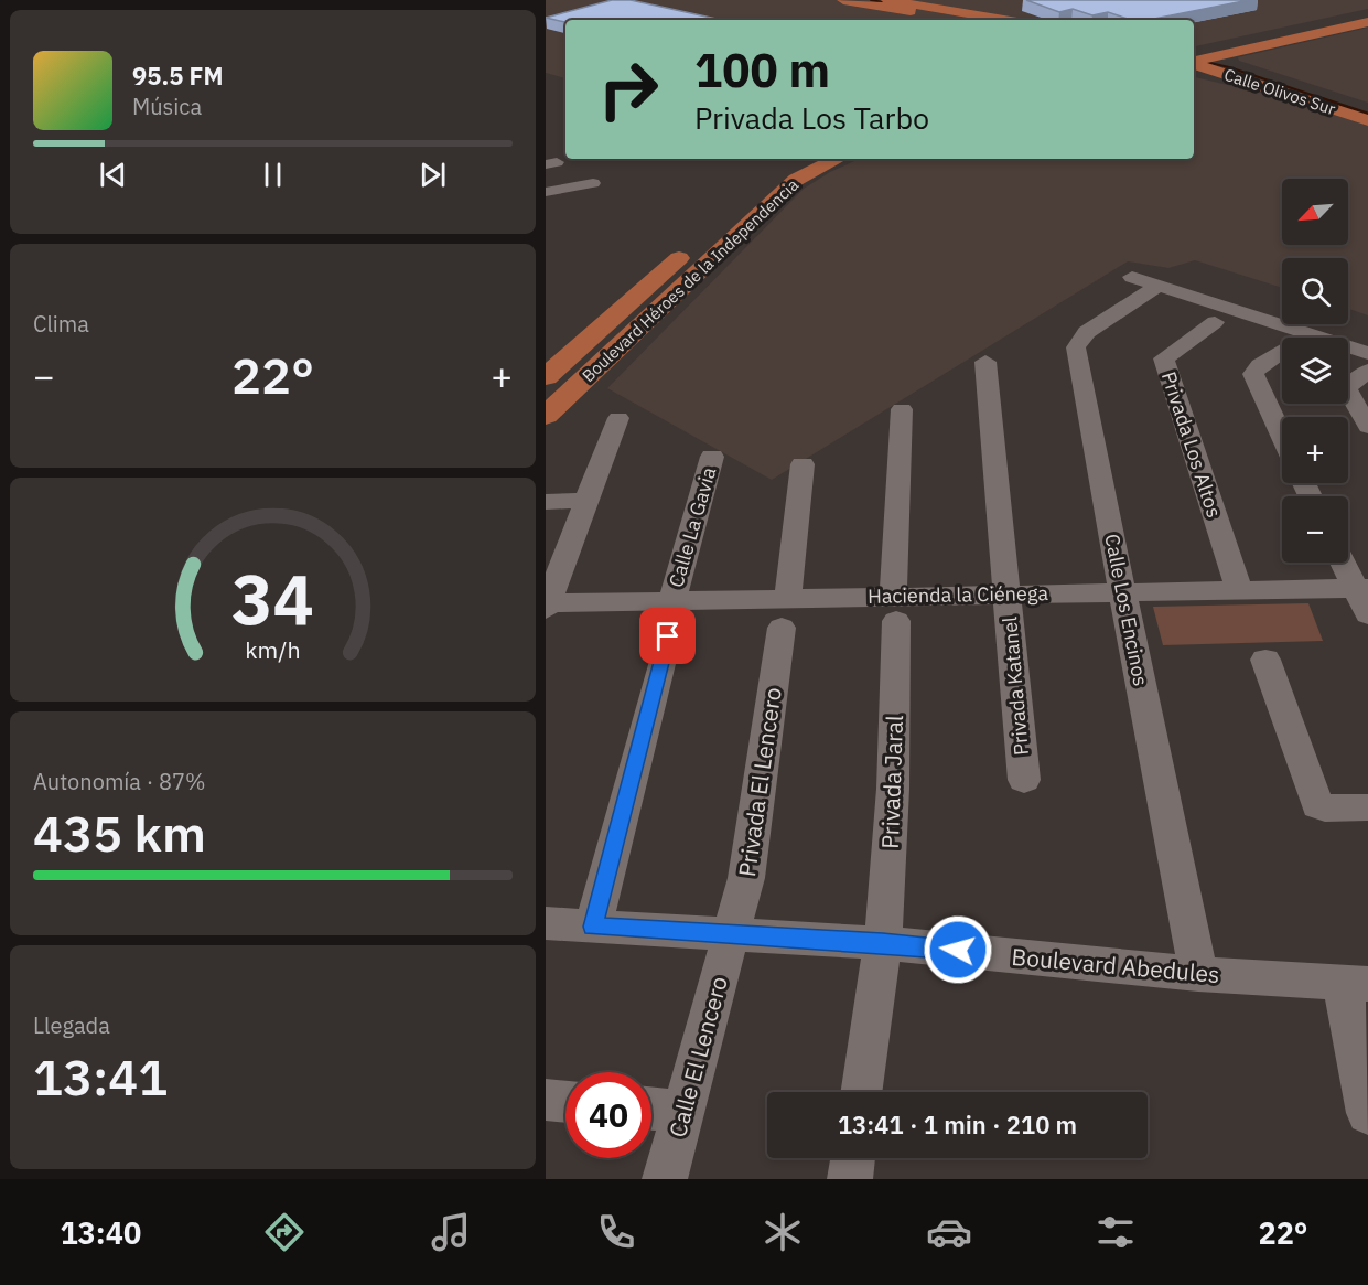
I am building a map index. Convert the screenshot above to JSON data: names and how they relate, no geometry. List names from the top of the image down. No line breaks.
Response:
{"streets":{"main road":["Calle Olivos Sur","Boulevard Héroes de la Independencia"],"street":["Privada Los Altos","Calle La Gavia","Hacienda la Ciénega","Calle Los Encinos","Privada Katanel","Privada El Lencero","Privada Jaral","Boulevard Abedules","Calle El Lencero"]},"crossings":[["Privada Los Altos","Hacienda la Ciénega"],["Calle La Gavia","Hacienda la Ciénega"],["Hacienda la Ciénega","Calle Los Encinos"],["Hacienda la Ciénega","Privada Katanel"],["Hacienda la Ciénega","Privada El Lencero"],["Hacienda la Ciénega","Privada Jaral"],["Calle Los Encinos","Boulevard Abedules"],["Privada El Lencero","Boulevard Abedules"],["Privada El Lencero","Calle El Lencero"],["Privada Jaral","Boulevard Abedules"],["Boulevard Abedules","Calle El Lencero"]],"north":"bottom left","page":{"turn":["100 m","Privada Los Tarbo"],"song":["95.5 FM","Música"],"map_buttons":["+","−"],"tile":["Clima",["Autonomía · 87%","435 km"],["Llegada","13:41"]],"heat":["−","22°","+"],"limit":"40","trip":"13:41 · 1 min · 210 m","tabs":["13:40","22°"],"gauge":["34","km/h"]}}
